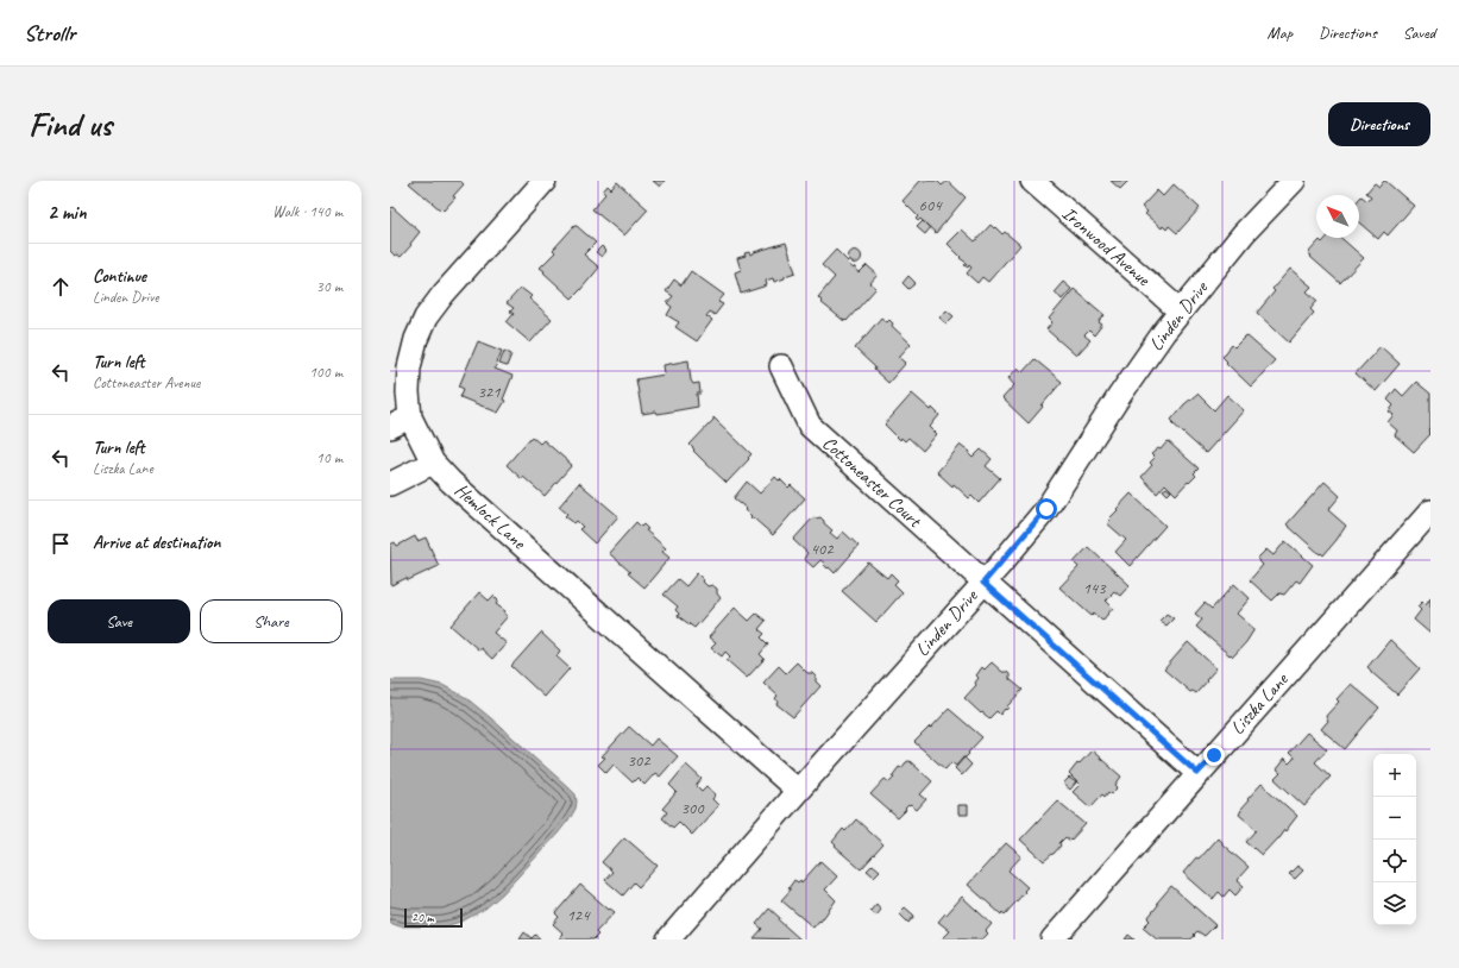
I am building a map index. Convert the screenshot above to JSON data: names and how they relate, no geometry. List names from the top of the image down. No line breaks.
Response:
{"streets":{"street":["Ironwood Avenue","Linden Drive","Cottoneaster Court","Hemlock Lane","Liszka Lane"]},"crossings":[["Ironwood Avenue","Linden Drive"],["Linden Drive","Cottoneaster Court"],["Linden Drive","Hemlock Lane"],["Cottoneaster Court","Liszka Lane"]],"house_numbers":["604","321","402","143","302","300","124"],"scale_bar":"20 m","north":"top left","page":{"header":"Strollr","nav":["Map","Directions","Saved"],"buttons":["Directions",["Save","Share"]],"title":"Find us","heading":["2 min","Walk · 140 m"],"list":[["Continue","Linden Drive","30 m"],["Turn left","Cottoneaster Avenue","100 m"],["Turn left","Liszka Lane","10 m"],"Arrive at destination"],"map_buttons":["+","−"],"scale":"20 m"}}
